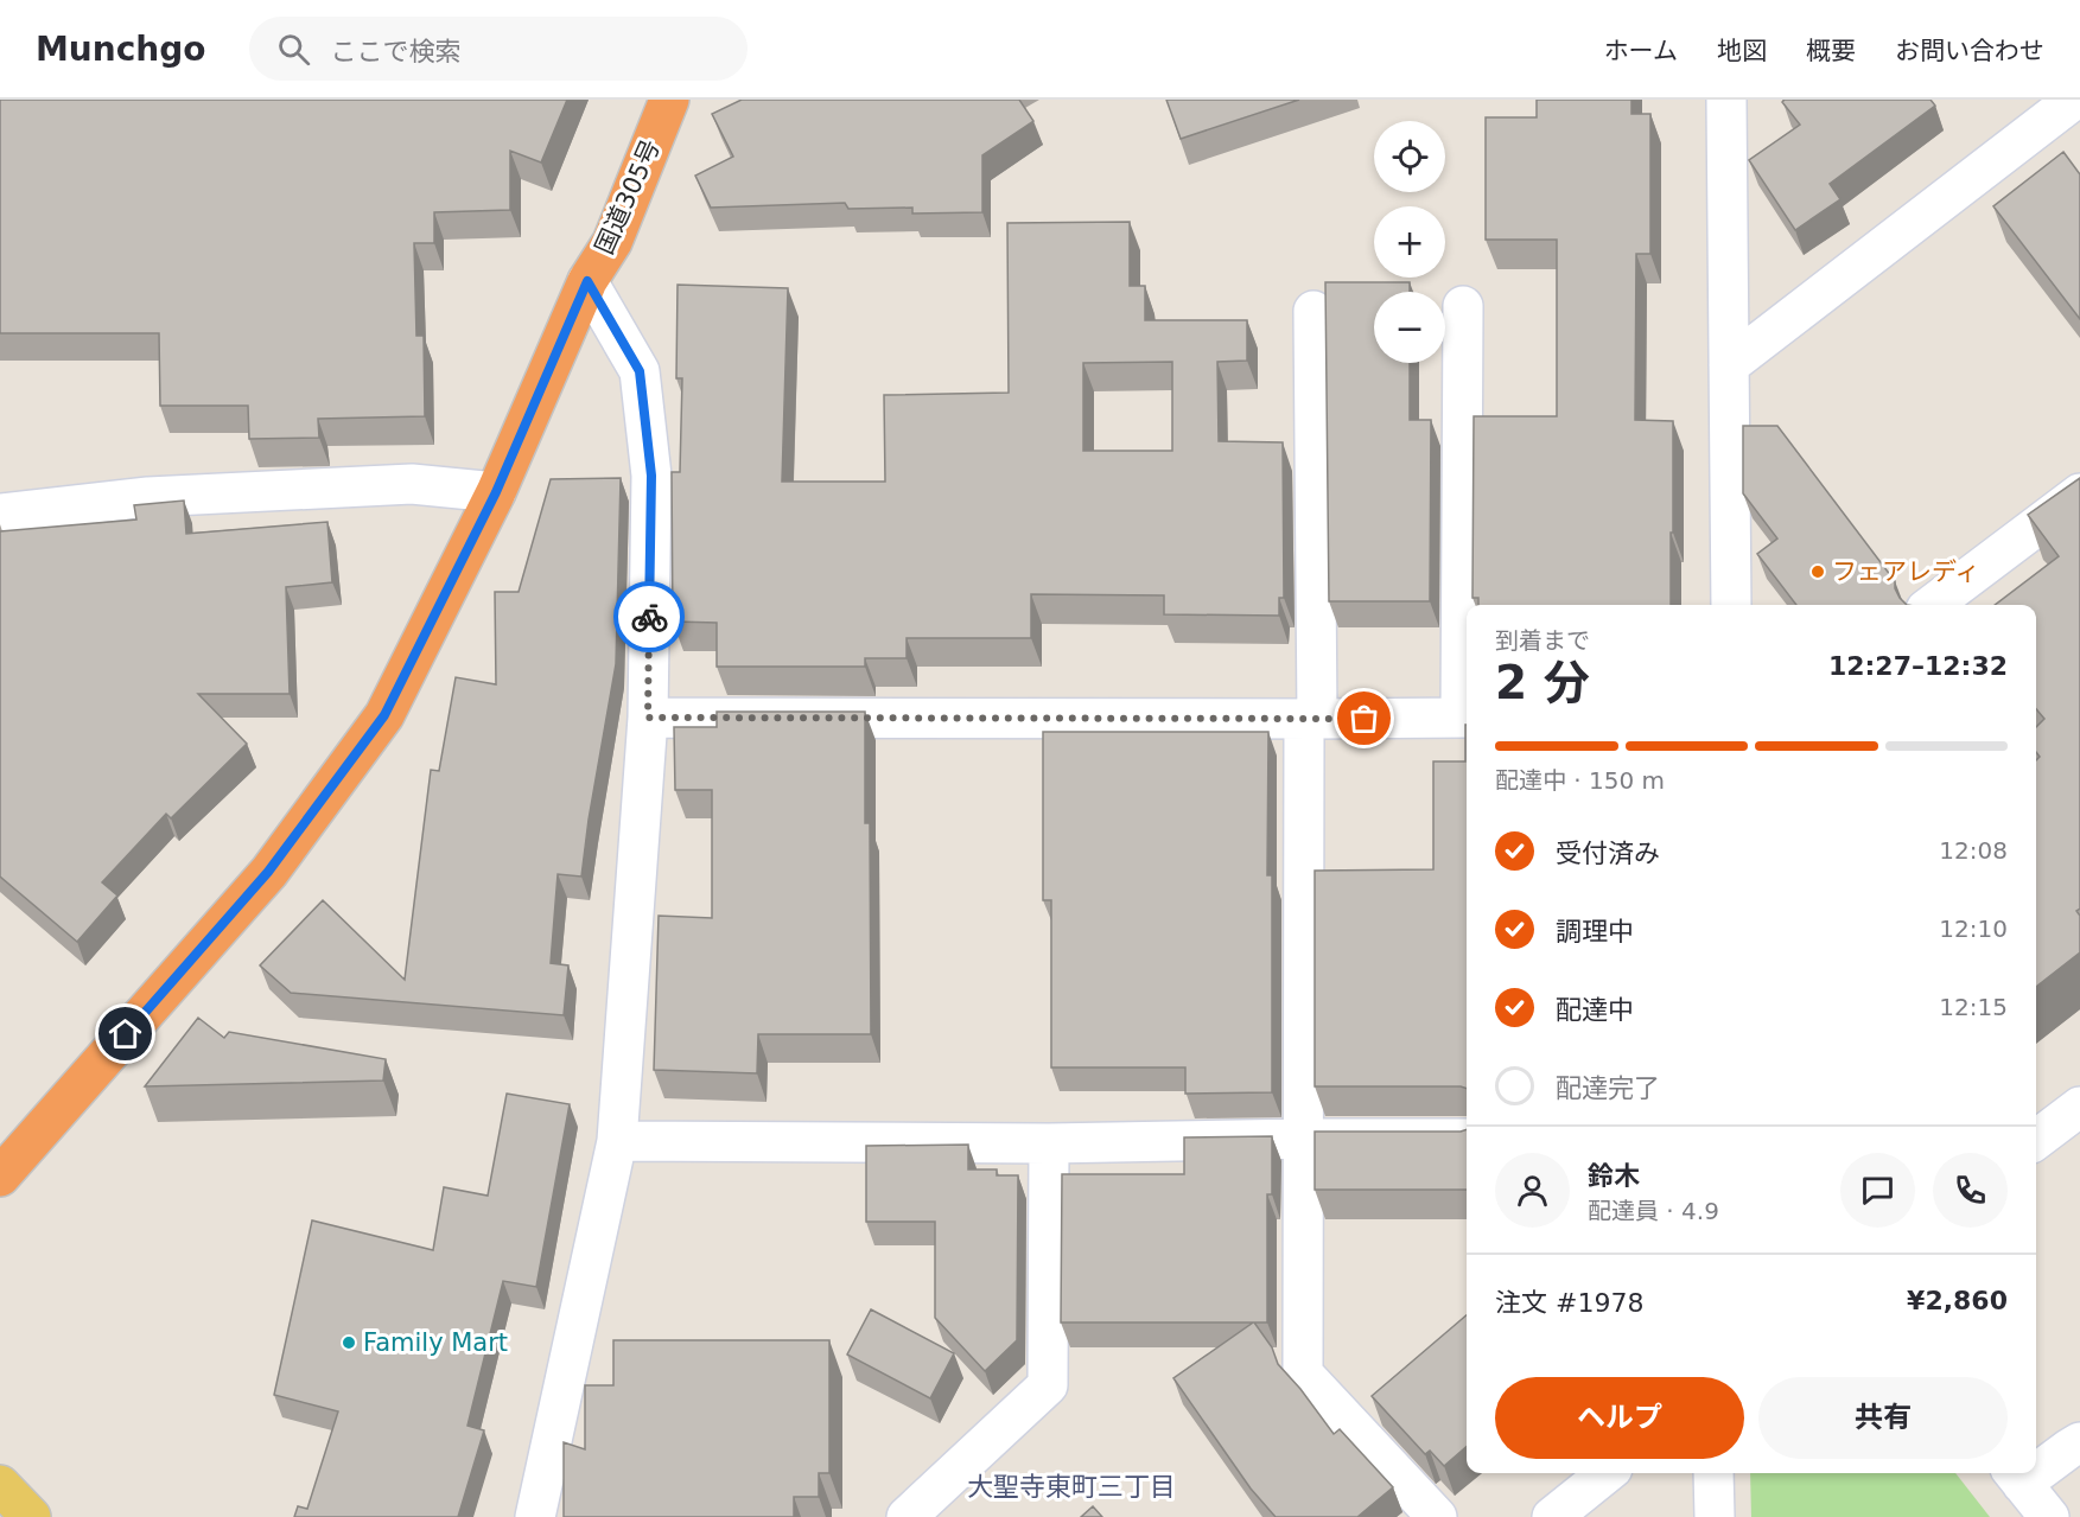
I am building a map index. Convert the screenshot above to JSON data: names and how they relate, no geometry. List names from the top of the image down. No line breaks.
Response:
{"streets":{"highway":["国道305号"]},"districts":["大聖寺東町三丁目"],"places":["フェアレディ","Family Mart"],"page":{"header":"Munchgo","search":"ここで検索","nav":["ホーム","地図","概要","お問い合わせ"],"map_buttons":["+","−"],"heading":["2 分","到着まで","12:27–12:32"],"panel":["鈴木","配達員 · 4.9","注文 #1978","¥2,860"],"bar":"配達中 · 150 m","list":[["受付済み","12:08"],["調理中","12:10"],["配達中","12:15"],"配達完了"],"buttons":["ヘルプ","共有"]}}
